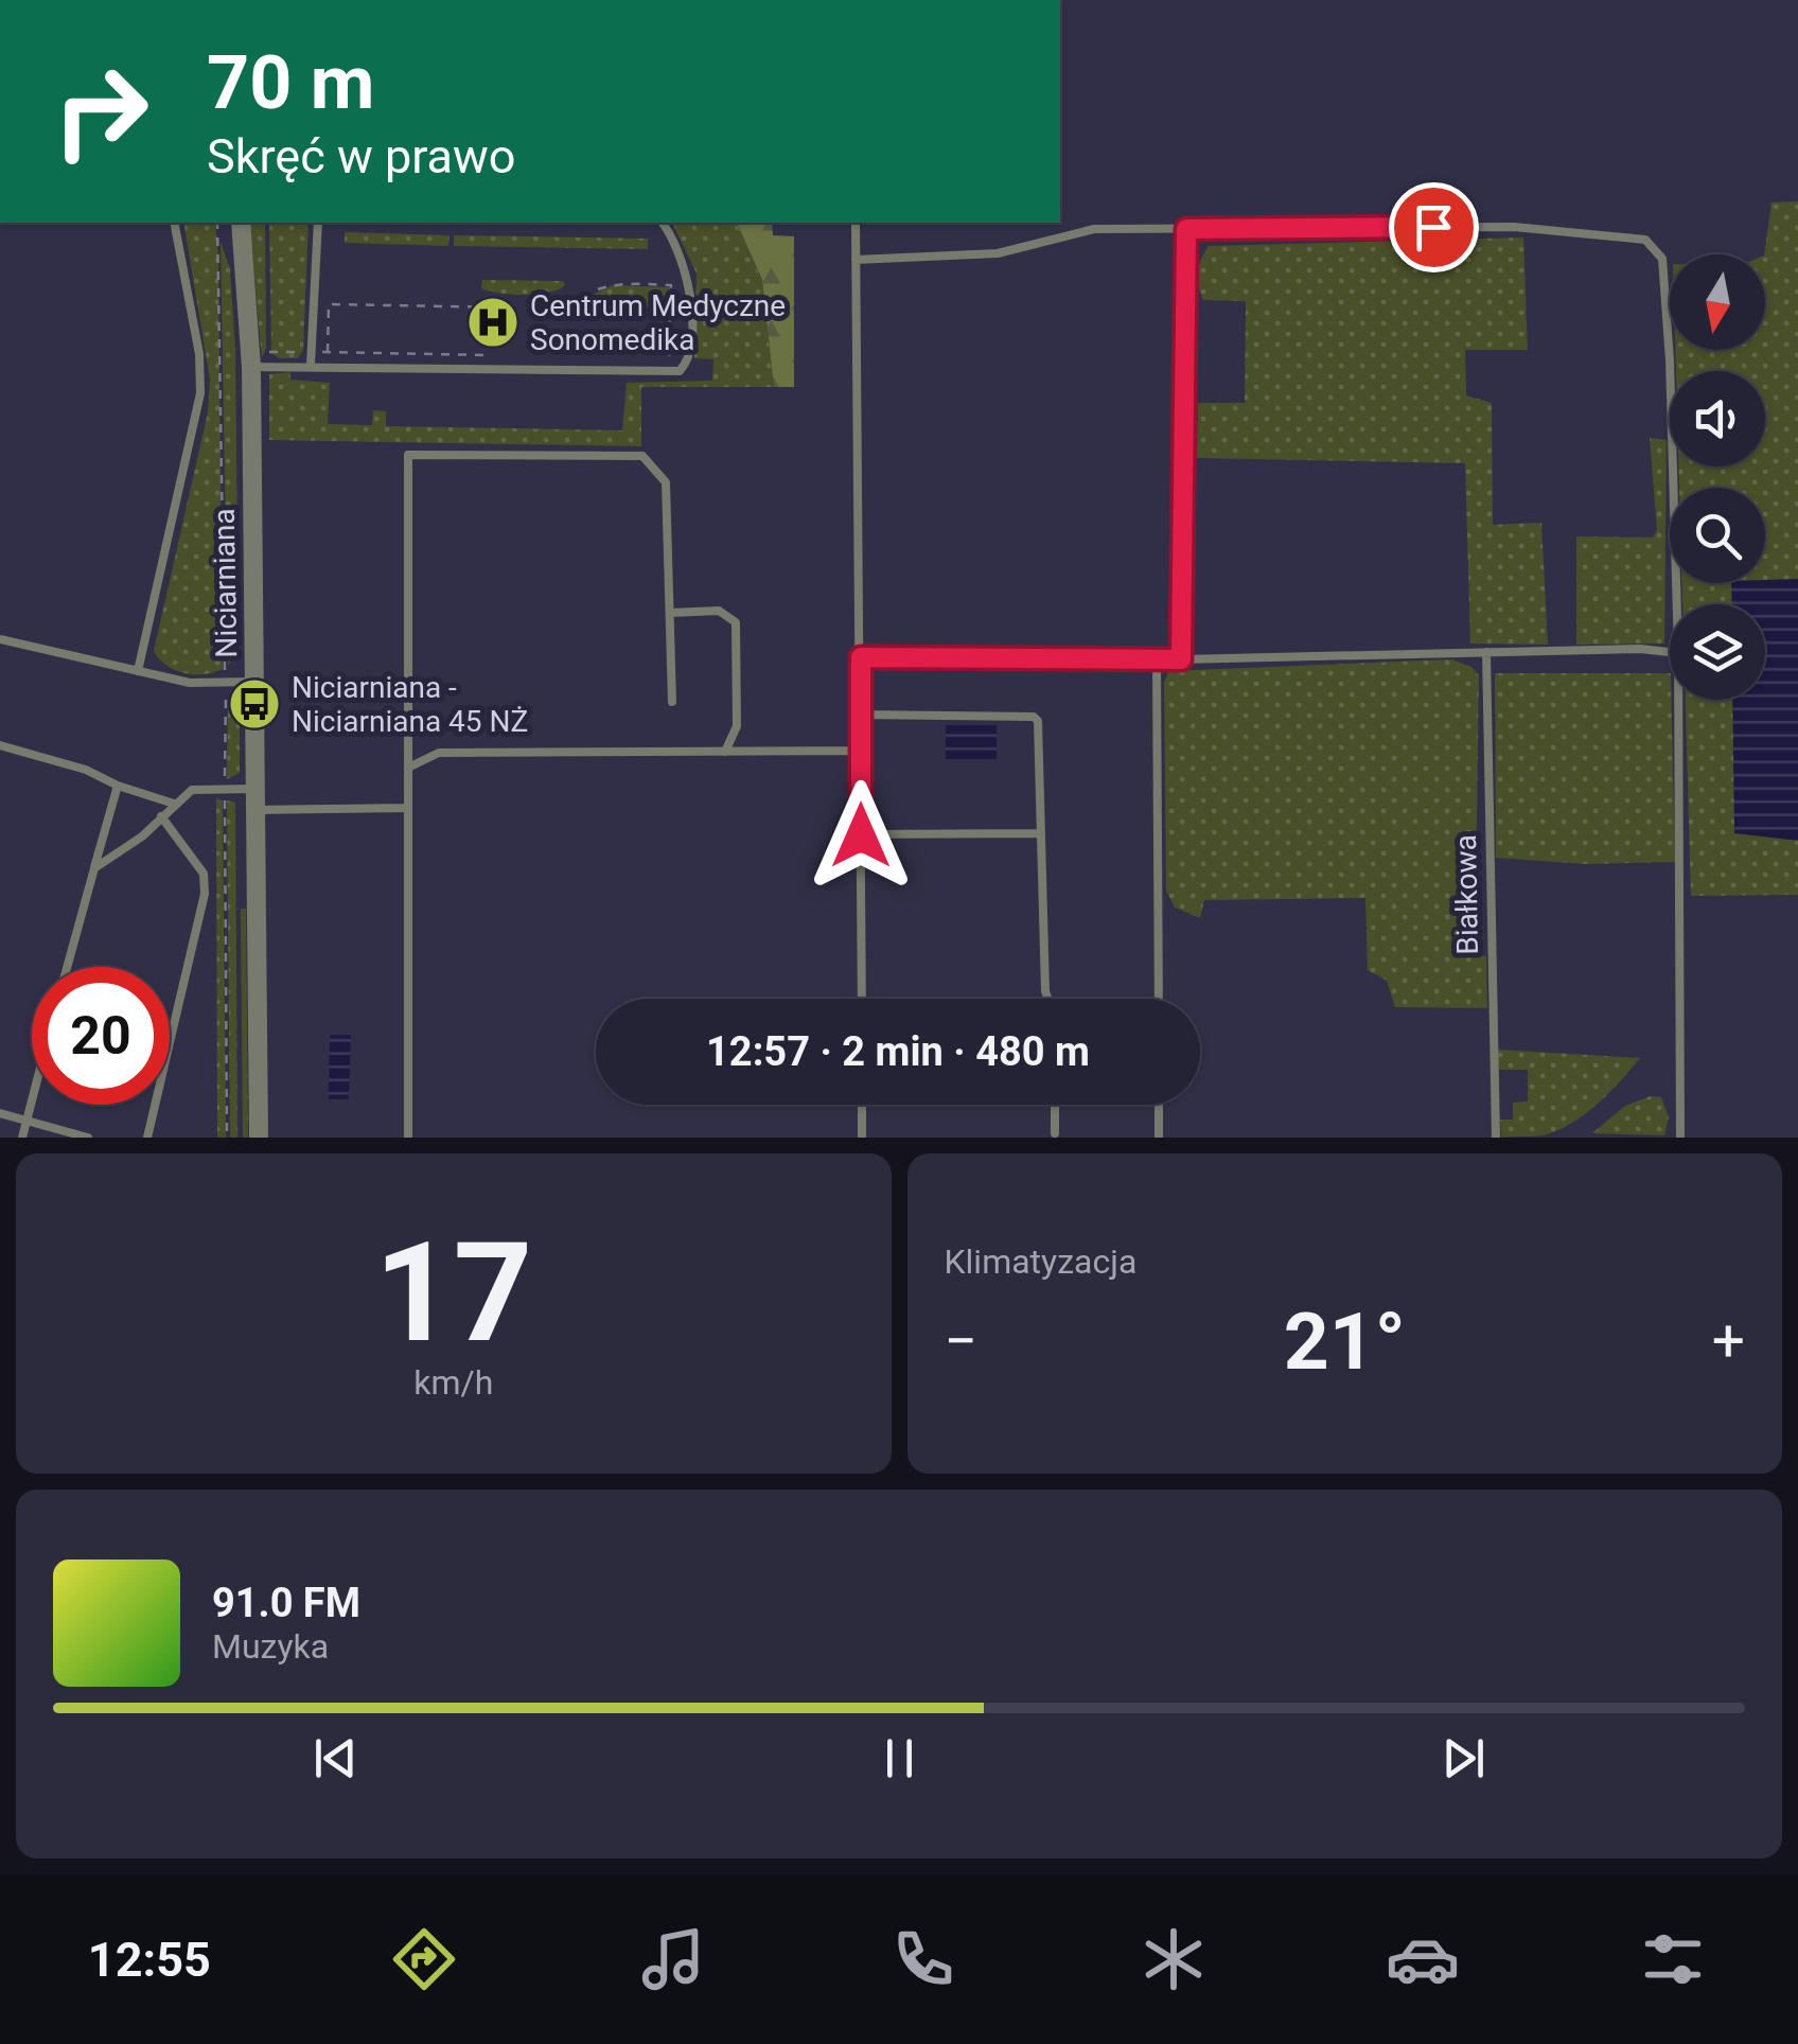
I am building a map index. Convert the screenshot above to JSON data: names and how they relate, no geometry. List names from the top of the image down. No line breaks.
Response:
{"streets":{"street":["Niciarniana"],"lane":["Białkowa"]},"places":{"hospital":["Centrum Medyczne Sonomedika"],"bus stop":["Niciarniana - Niciarniana 45 NŻ"]},"north":"bottom","page":{"turn":["70 m","Skręć w prawo"],"limit":"20","trip":"12:57 · 2 min · 480 m","tile":[["17","km/h"],"Klimatyzacja"],"heat":["−","21°","+"],"song":["91.0 FM","Muzyka"],"tabs":"12:55"}}
